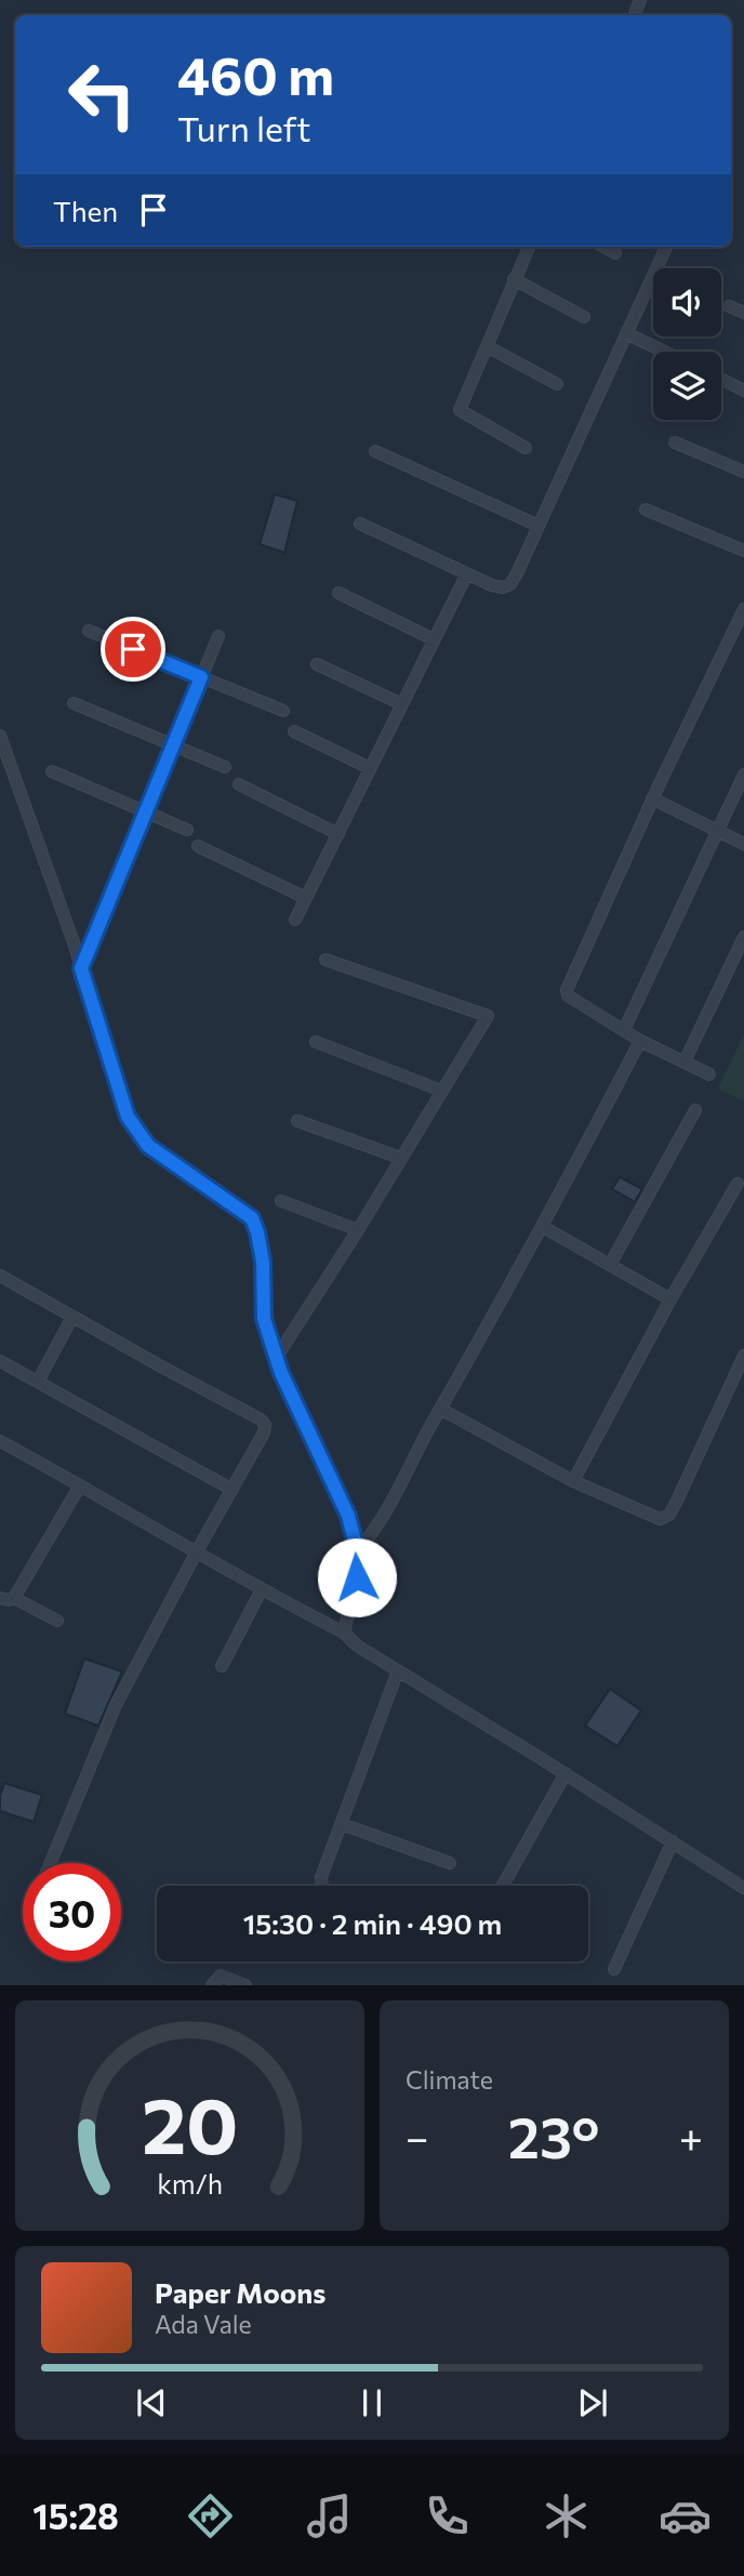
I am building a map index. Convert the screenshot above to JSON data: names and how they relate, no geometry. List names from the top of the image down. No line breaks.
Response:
{"page":{"turn":["460 m","Turn left"],"then":"Then","limit":"30","trip":"15:30 · 2 min · 490 m","tile":"Climate","heat":["−","23°","+"],"song":["Paper Moons","Ada Vale"],"tabs":"15:28","gauge":["20","km/h"]}}
